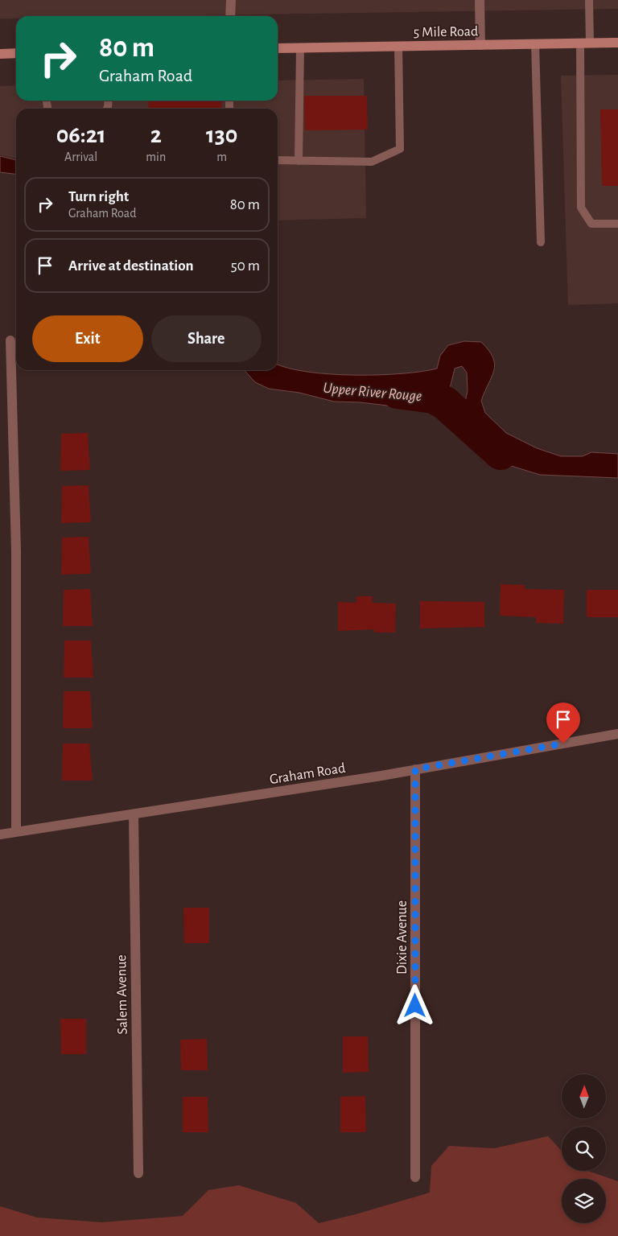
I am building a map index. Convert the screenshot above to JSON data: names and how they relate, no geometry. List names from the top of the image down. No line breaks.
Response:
{"streets":{"main road":["5 Mile Road"],"street":["Graham Road","Dixie Avenue","Salem Avenue"]},"crossings":[["Graham Road","Dixie Avenue"],["Graham Road","Salem Avenue"]],"water":["Upper River Rouge"],"north":"top","page":{"turn":["80 m","Graham Road"],"eta":["06:21","Arrival","2","min","130","m"],"list":[{"name":"Turn right","note":"Graham Road","value":"80 m"},{"name":"Arrive at destination","value":"50 m"}],"buttons":["Exit","Share"]}}
